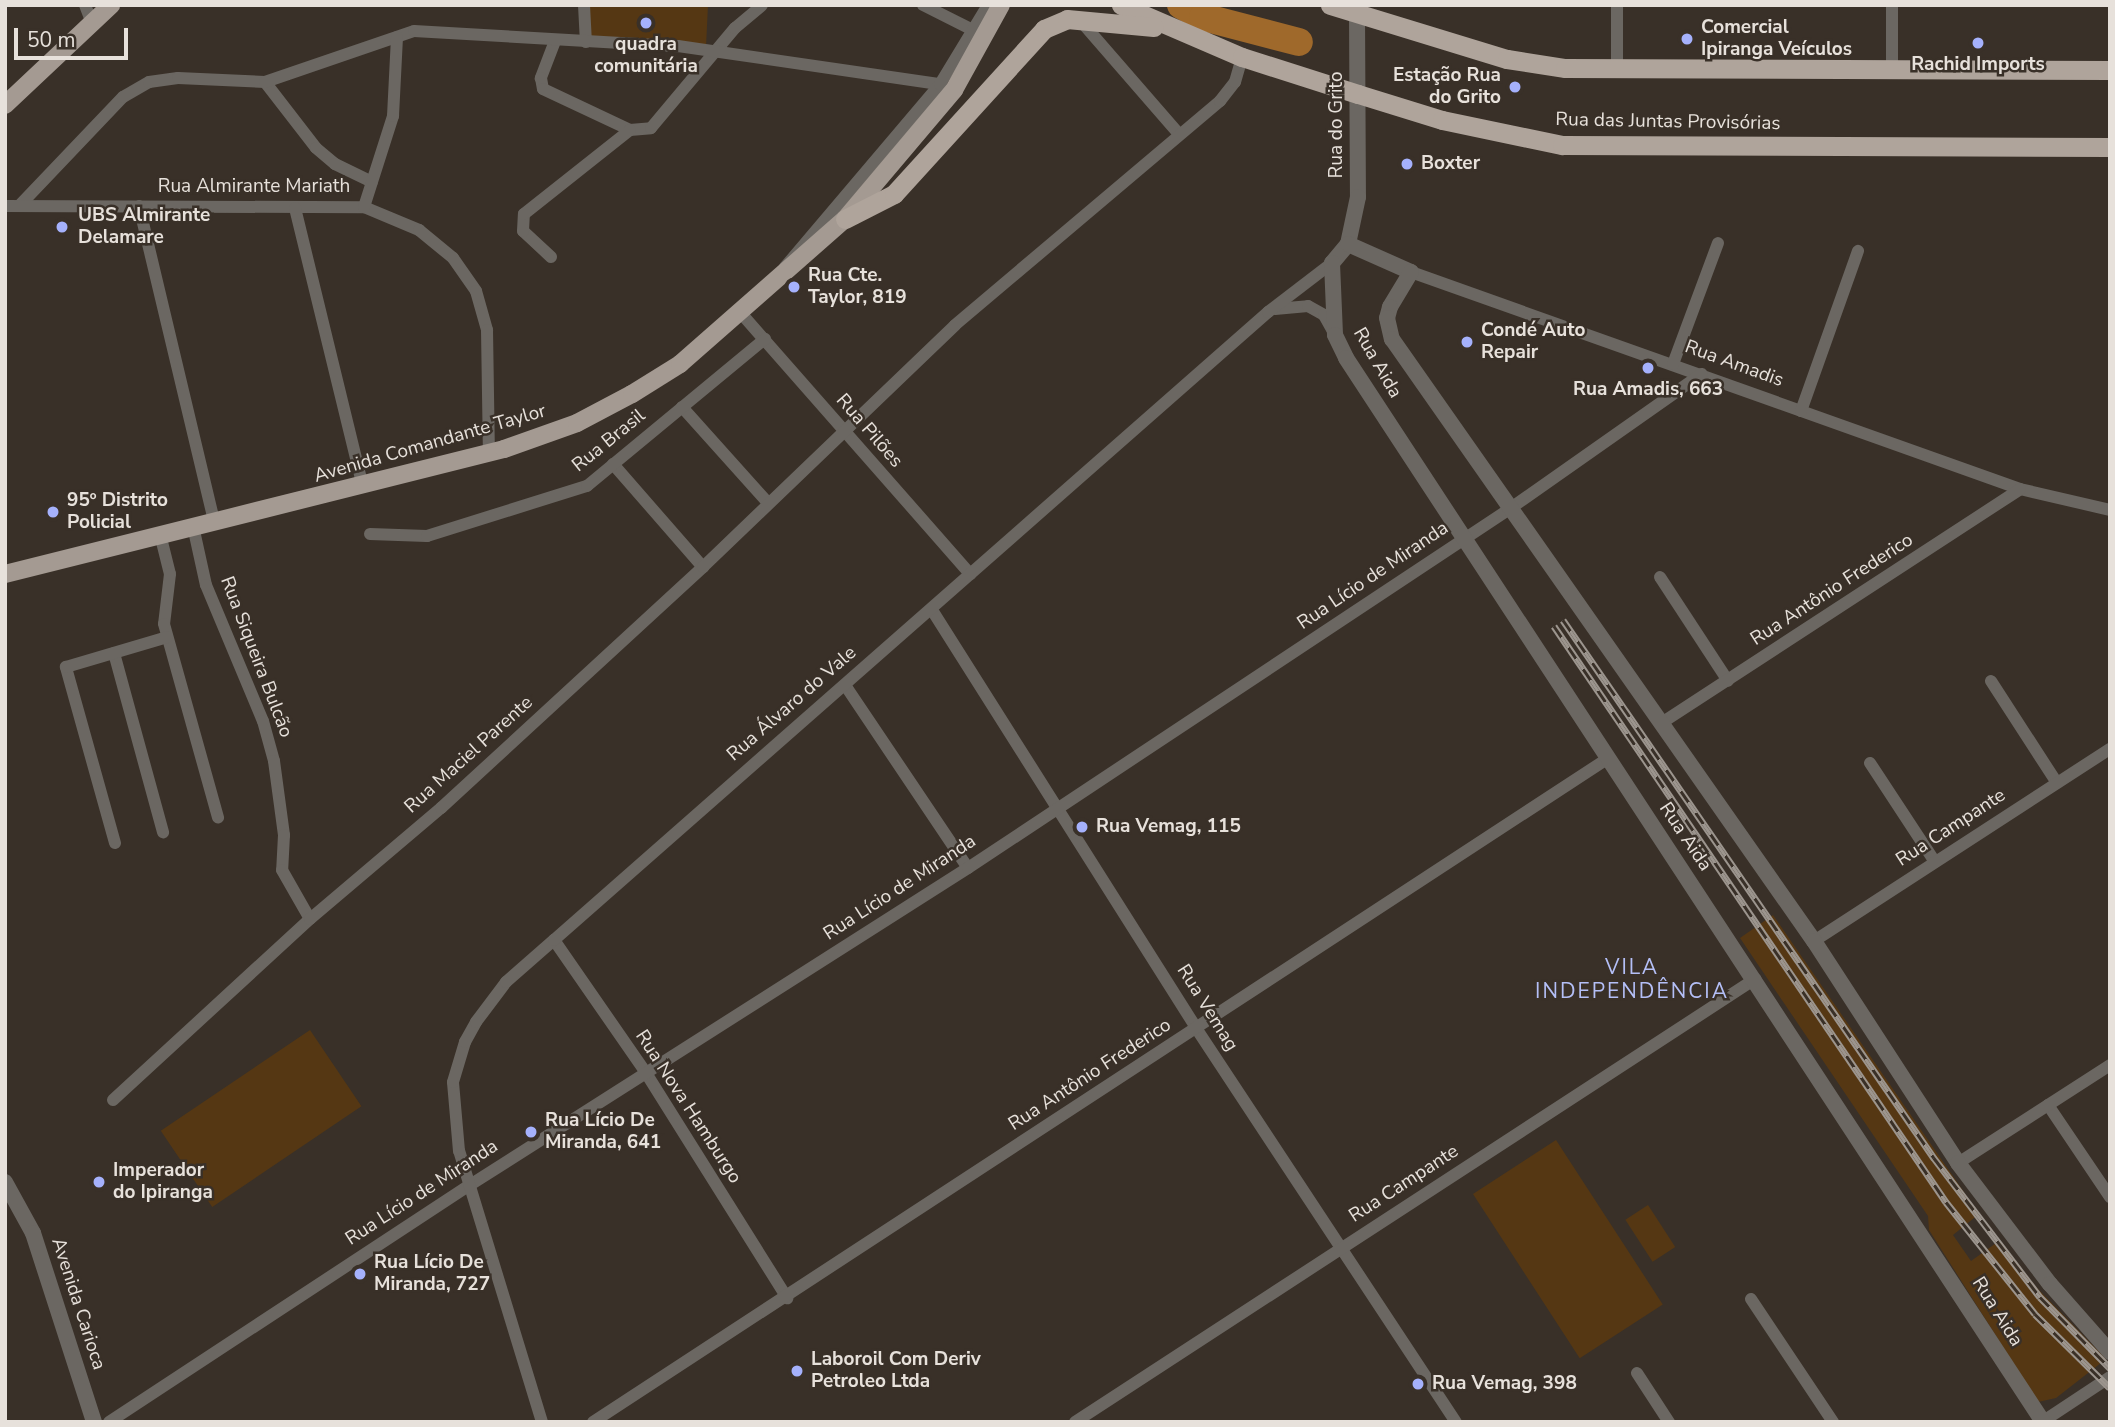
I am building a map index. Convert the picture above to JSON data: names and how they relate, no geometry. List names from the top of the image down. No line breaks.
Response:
{"streets":{"highway":["Rua das Juntas Provisórias"],"main road":["Avenida Comandante Taylor"],"street":["Rua do Grito","Rua Almirante Mariath","Rua Aida","Rua Amadis","Rua Pilões","Rua Brasil","Rua Lício de Miranda","Rua Antônio Frederico","Rua Siqueira Bulcão","Rua Álvaro do Vale","Rua Maciel Parente","Rua Campante","Rua Vemag","Rua Nova Hamburgo","Avenida Carioca"]},"crossings":[["Rua das Juntas Provisórias","Rua do Grito"],["Rua das Juntas Provisórias","Rua Maciel Parente"],["Rua do Grito","Rua Amadis"],["Rua do Grito","Rua Álvaro do Vale"],["Rua Almirante Mariath","Avenida Comandante Taylor"],["Rua Aida","Rua Amadis"],["Rua Aida","Rua Lício de Miranda"],["Rua Aida","Rua Antônio Frederico"],["Rua Aida","Rua Álvaro do Vale"],["Rua Aida","Rua Campante"],["Rua Amadis","Rua Lício de Miranda"],["Rua Amadis","Rua Antônio Frederico"],["Rua Amadis","Rua Álvaro do Vale"],["Rua Pilões","Rua Brasil"],["Rua Pilões","Avenida Comandante Taylor"],["Rua Pilões","Rua Álvaro do Vale"],["Rua Pilões","Rua Maciel Parente"],["Avenida Comandante Taylor","Rua Siqueira Bulcão"],["Rua Lício de Miranda","Rua Álvaro do Vale"],["Rua Lício de Miranda","Rua Vemag"],["Rua Lício de Miranda","Rua Nova Hamburgo"],["Rua Antônio Frederico","Rua Vemag"],["Rua Antônio Frederico","Rua Nova Hamburgo"],["Rua Siqueira Bulcão","Rua Maciel Parente"],["Rua Álvaro do Vale","Rua Vemag"],["Rua Álvaro do Vale","Rua Nova Hamburgo"],["Rua Campante","Rua Vemag"]],"districts":["VILA INDEPENDÊNCIA"],"places":["quadra comunitária","Comercial Ipiranga Veículos","Rachid Imports","Estação Rua do Grito","Boxter","UBS Almirante Delamare","Rua Cte. Taylor, 819","Condé Auto Repair","Rua Amadis, 663","95º Distrito Policial","Rua Vemag, 115","Rua Lício De Miranda, 641","Imperador do Ipiranga","Rua Lício De Miranda, 727","Laboroil Com Deriv Petroleo Ltda","Rua Vemag, 398"],"scale_bar":"50 m"}
